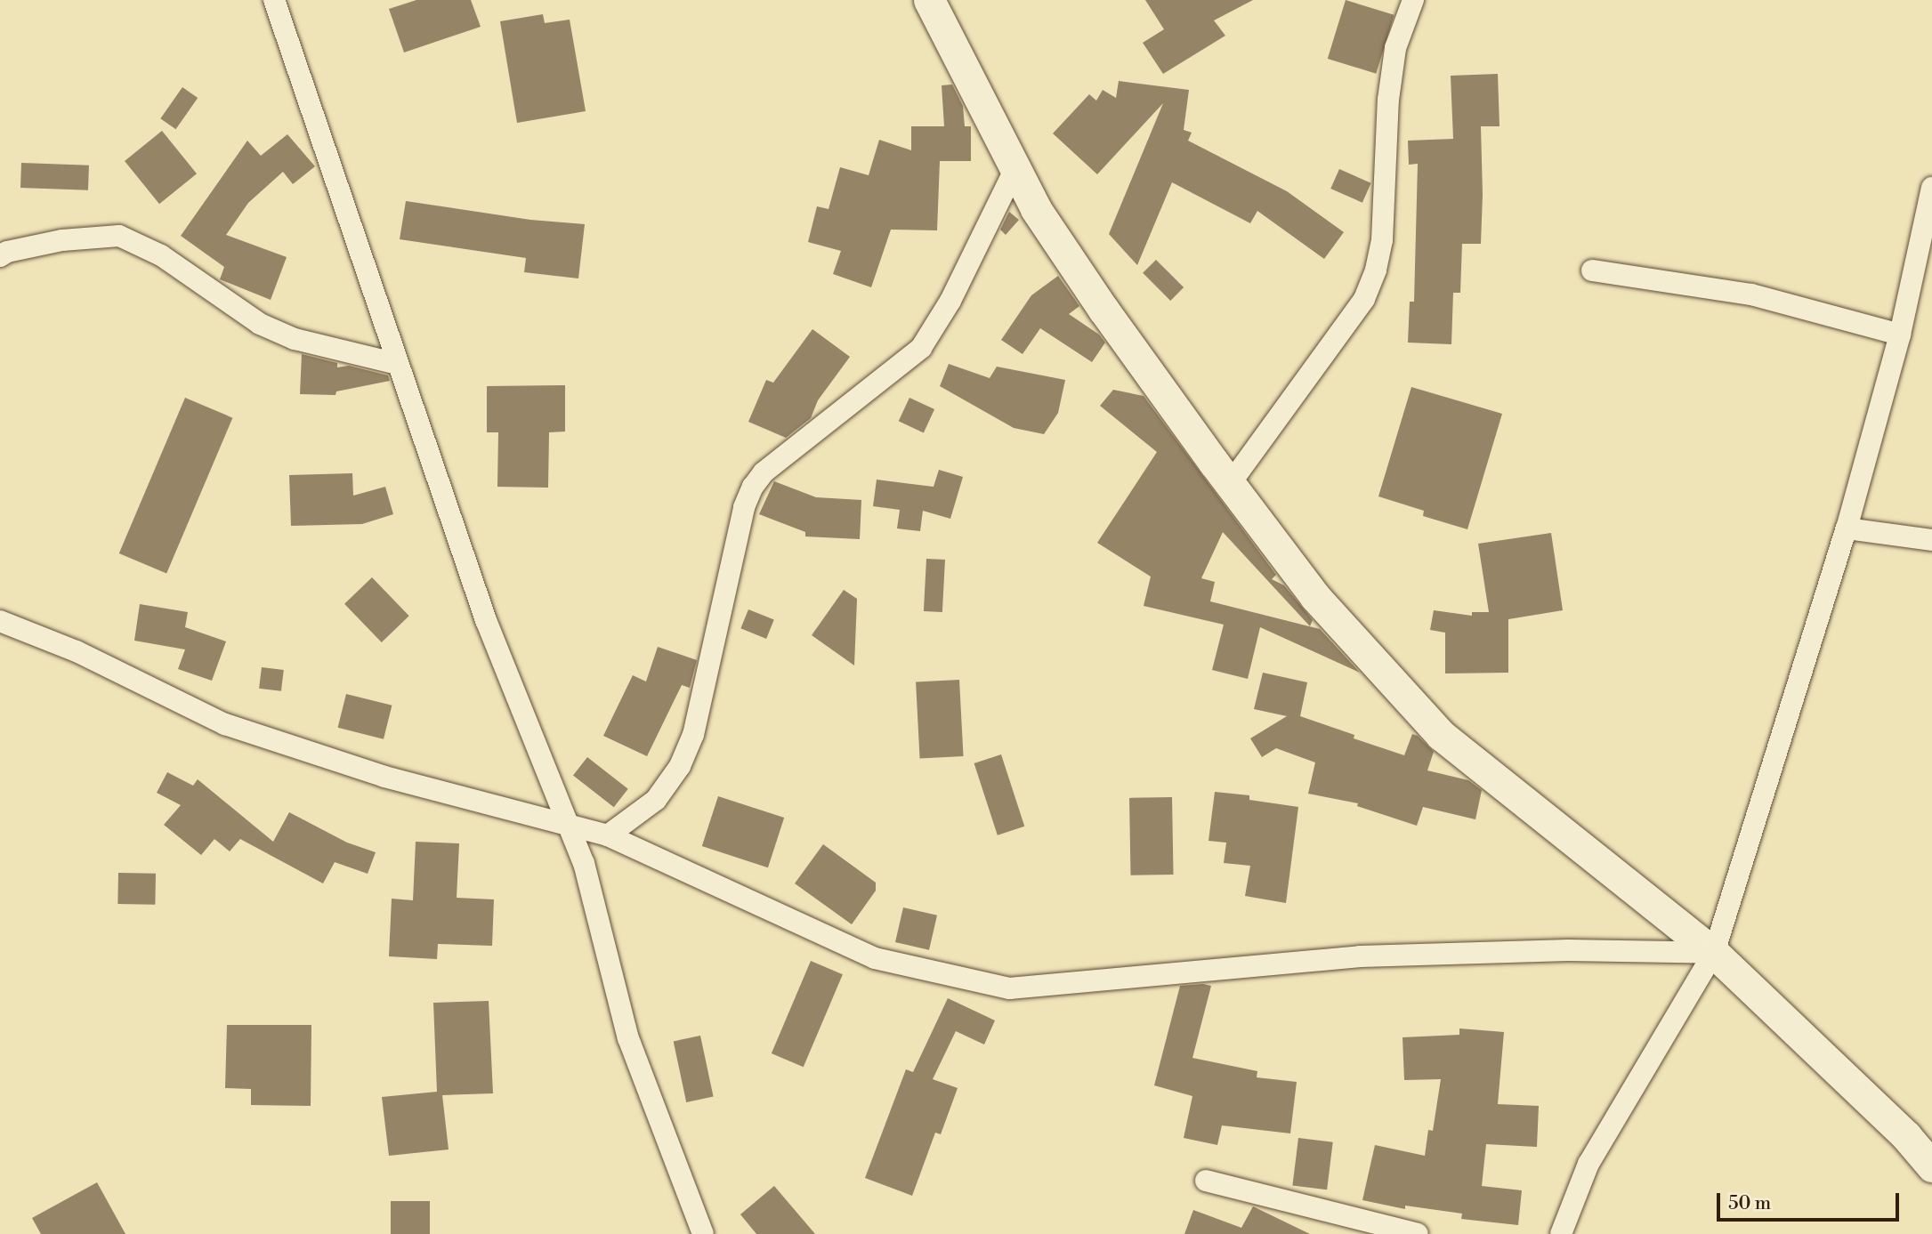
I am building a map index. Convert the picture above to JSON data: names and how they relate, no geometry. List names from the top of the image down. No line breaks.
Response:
{"scale_bar":"50 m"}
